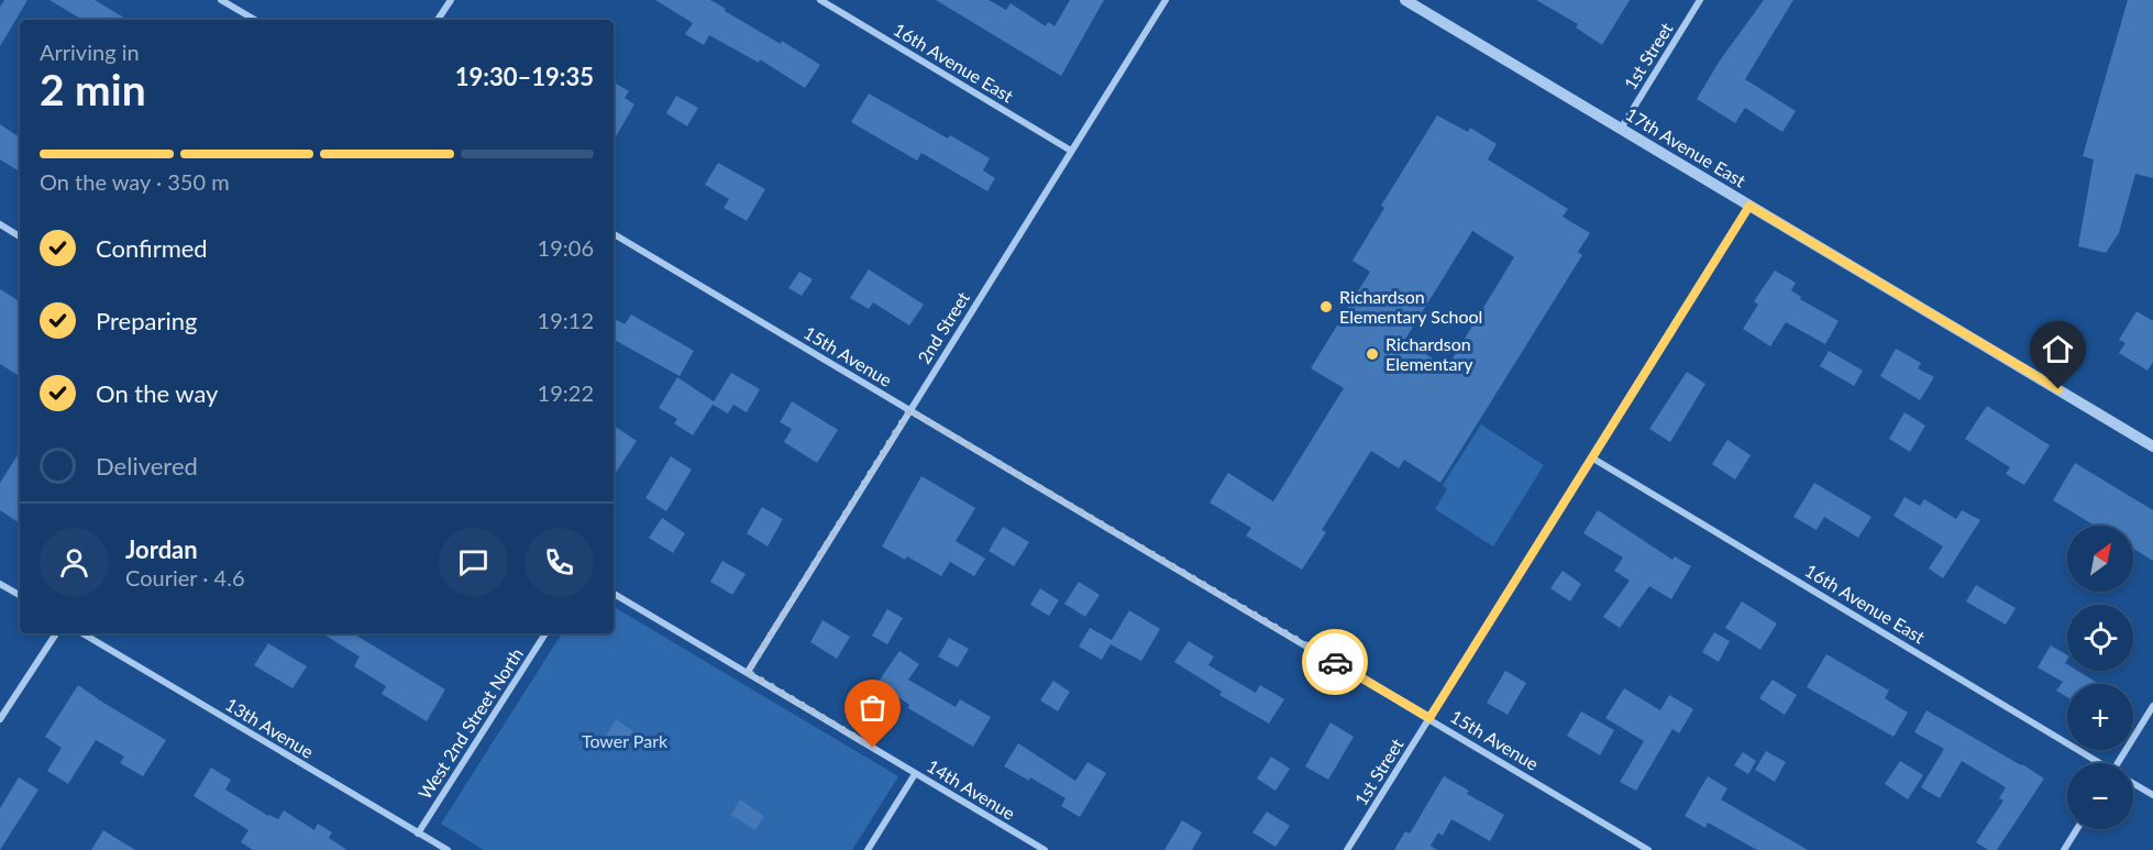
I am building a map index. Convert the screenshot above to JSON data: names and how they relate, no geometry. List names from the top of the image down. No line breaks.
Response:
{"streets":{"street":["1st Street","16th Avenue East","17th Avenue East","2nd Street","15th Avenue","West 2nd Street North","13th Avenue","14th Avenue"]},"crossings":[["1st Street","16th Avenue East"],["1st Street","17th Avenue East"],["1st Street","15th Avenue"],["16th Avenue East","2nd Street"],["2nd Street","15th Avenue"],["2nd Street","14th Avenue"],["West 2nd Street North","13th Avenue"]],"parks":["Tower Park"],"places":["Richardson Elementary School","Richardson Elementary"],"north":"top right","page":{"heading":["2 min","Arriving in","19:30–19:35"],"panel":["Jordan","Courier · 4.6"],"bar":"On the way · 350 m","list":[["Confirmed","19:06"],["Preparing","19:12"],["On the way","19:22"],"Delivered"],"map_buttons":["+","−"]}}
